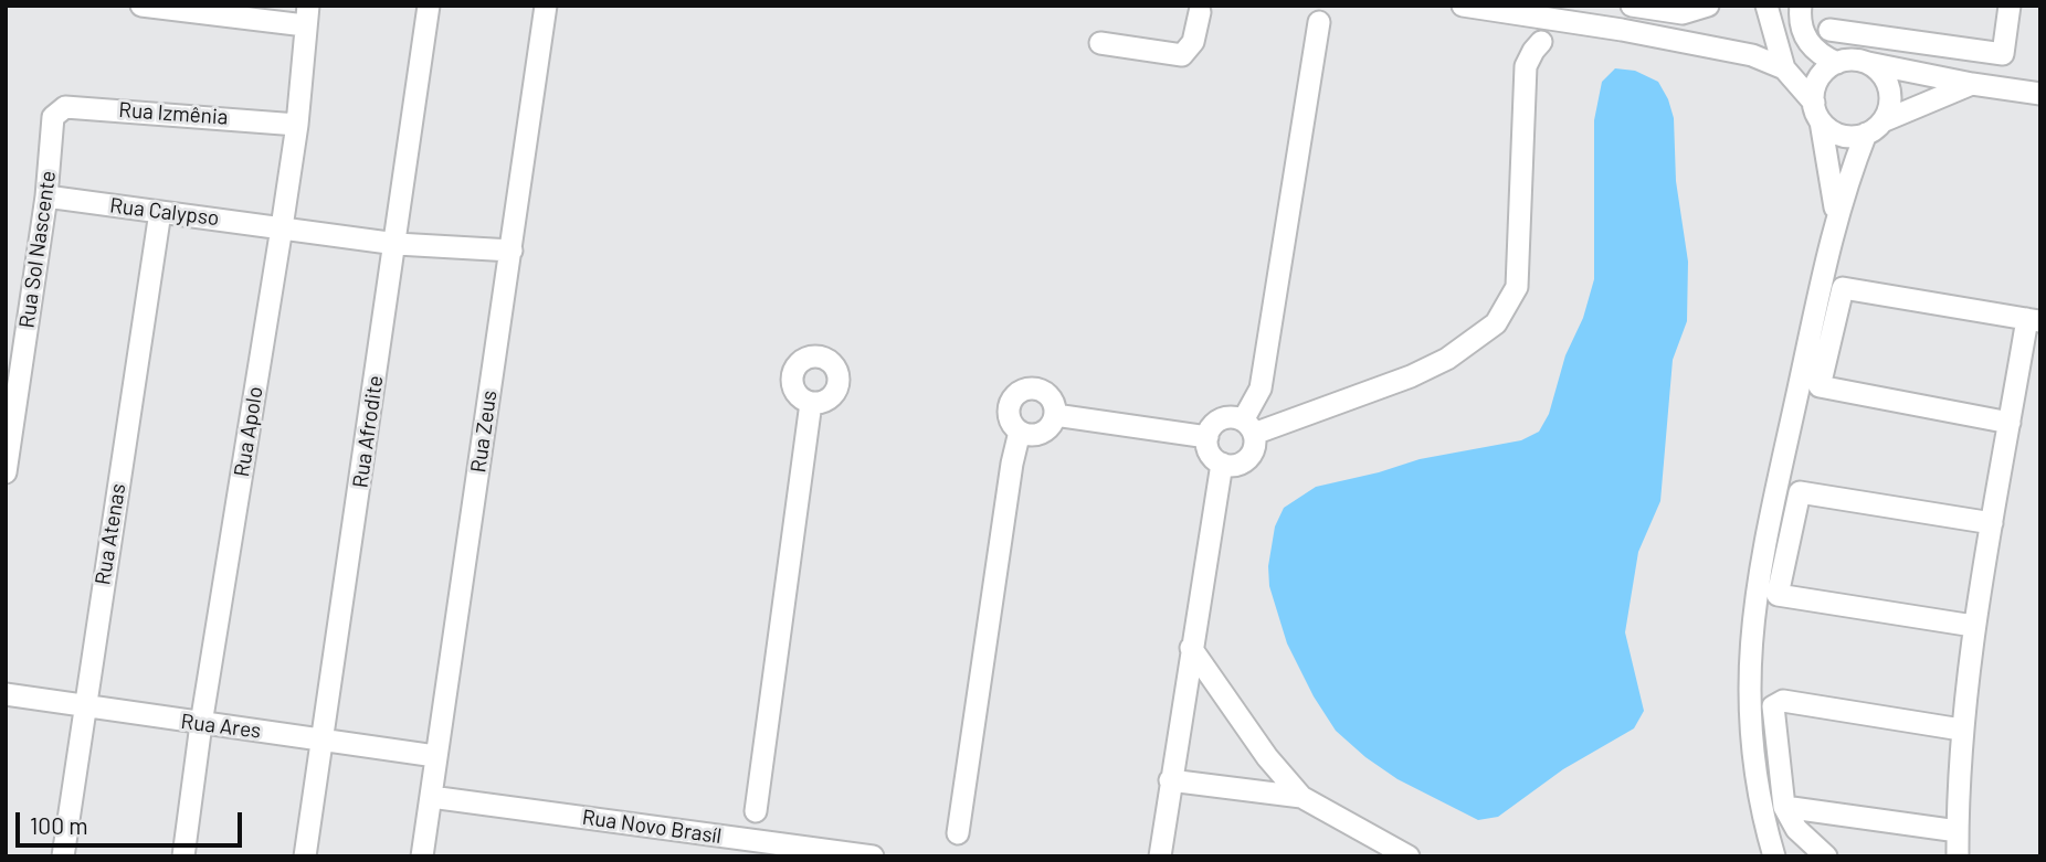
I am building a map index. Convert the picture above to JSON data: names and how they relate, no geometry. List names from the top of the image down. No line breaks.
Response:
{"streets":{"street":["Rua Izmênia","Rua Calypso","Rua Sol Nascente","Rua Apolo","Rua Afrodite","Rua Zeus","Rua Atenas","Rua Ares","Rua Novo Brasíl"]},"crossings":[["Rua Izmênia","Rua Sol Nascente"],["Rua Izmênia","Rua Apolo"],["Rua Calypso","Rua Sol Nascente"],["Rua Calypso","Rua Apolo"],["Rua Calypso","Rua Afrodite"],["Rua Calypso","Rua Zeus"],["Rua Calypso","Rua Atenas"],["Rua Apolo","Rua Ares"],["Rua Afrodite","Rua Ares"],["Rua Zeus","Rua Ares"],["Rua Zeus","Rua Novo Brasíl"],["Rua Atenas","Rua Ares"]],"scale_bar":"100 m"}
